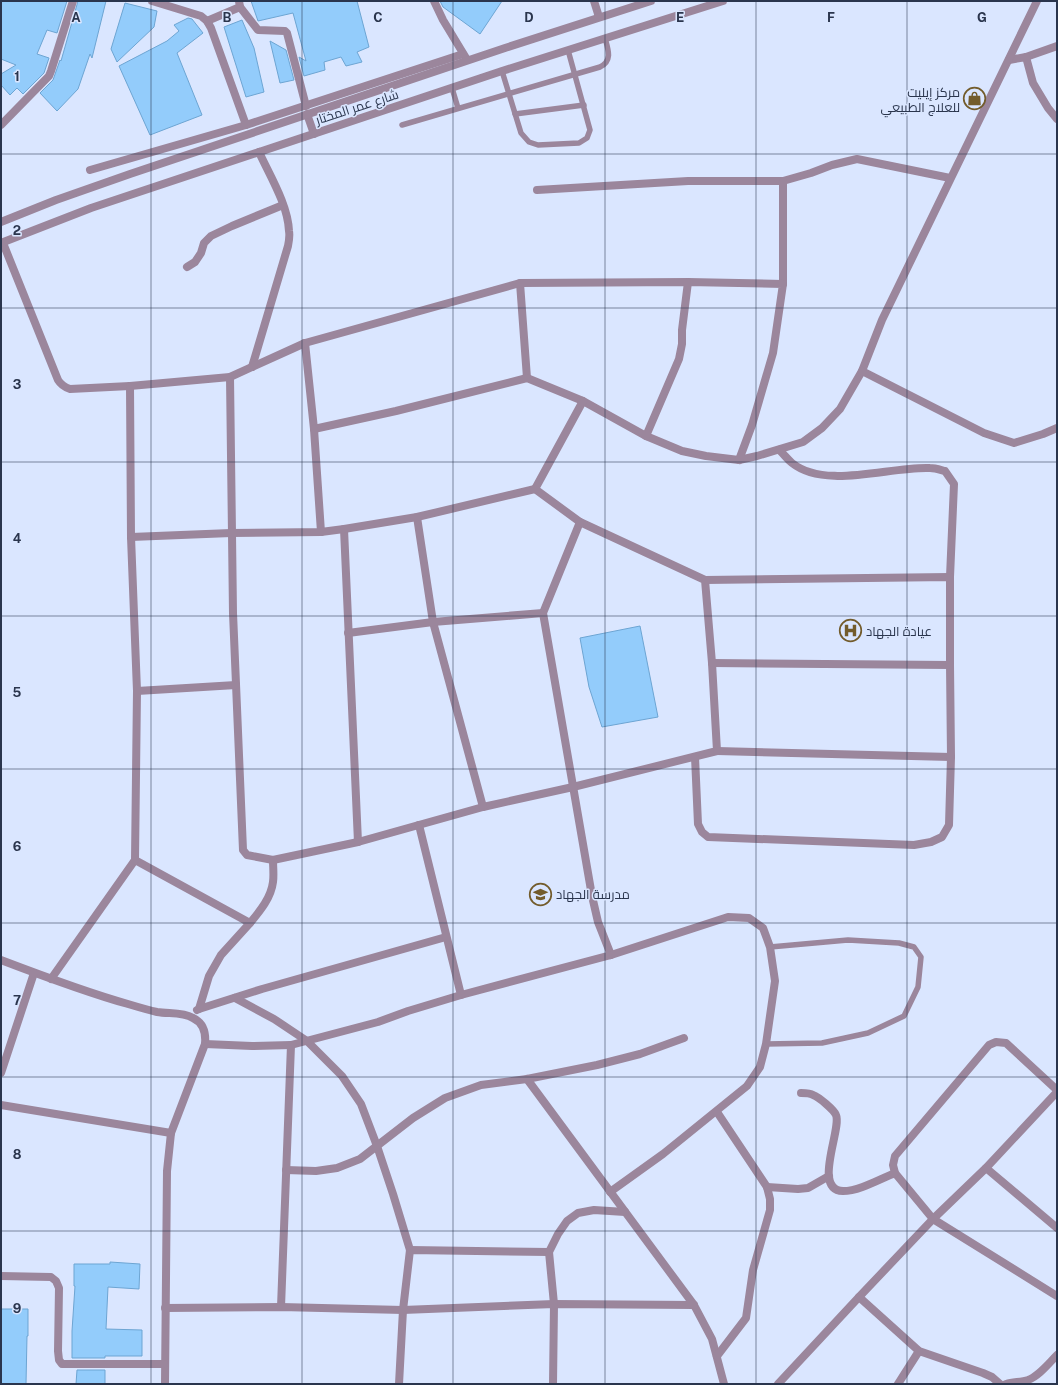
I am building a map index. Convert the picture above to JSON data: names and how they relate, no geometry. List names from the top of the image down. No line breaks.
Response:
{"streets":{"street":["شارع عمر المختار"]},"places":{"shop":["مركز إيليت للعلاج الطبيعي"],"hospital":["عيادة الجهاد"],"school or university":["مدرسة الجهاد"]},"grid":{"columns":["A","B","C","D","E","F","G"],"rows":["1","2","3","4","5","6","7","8","9"]}}
